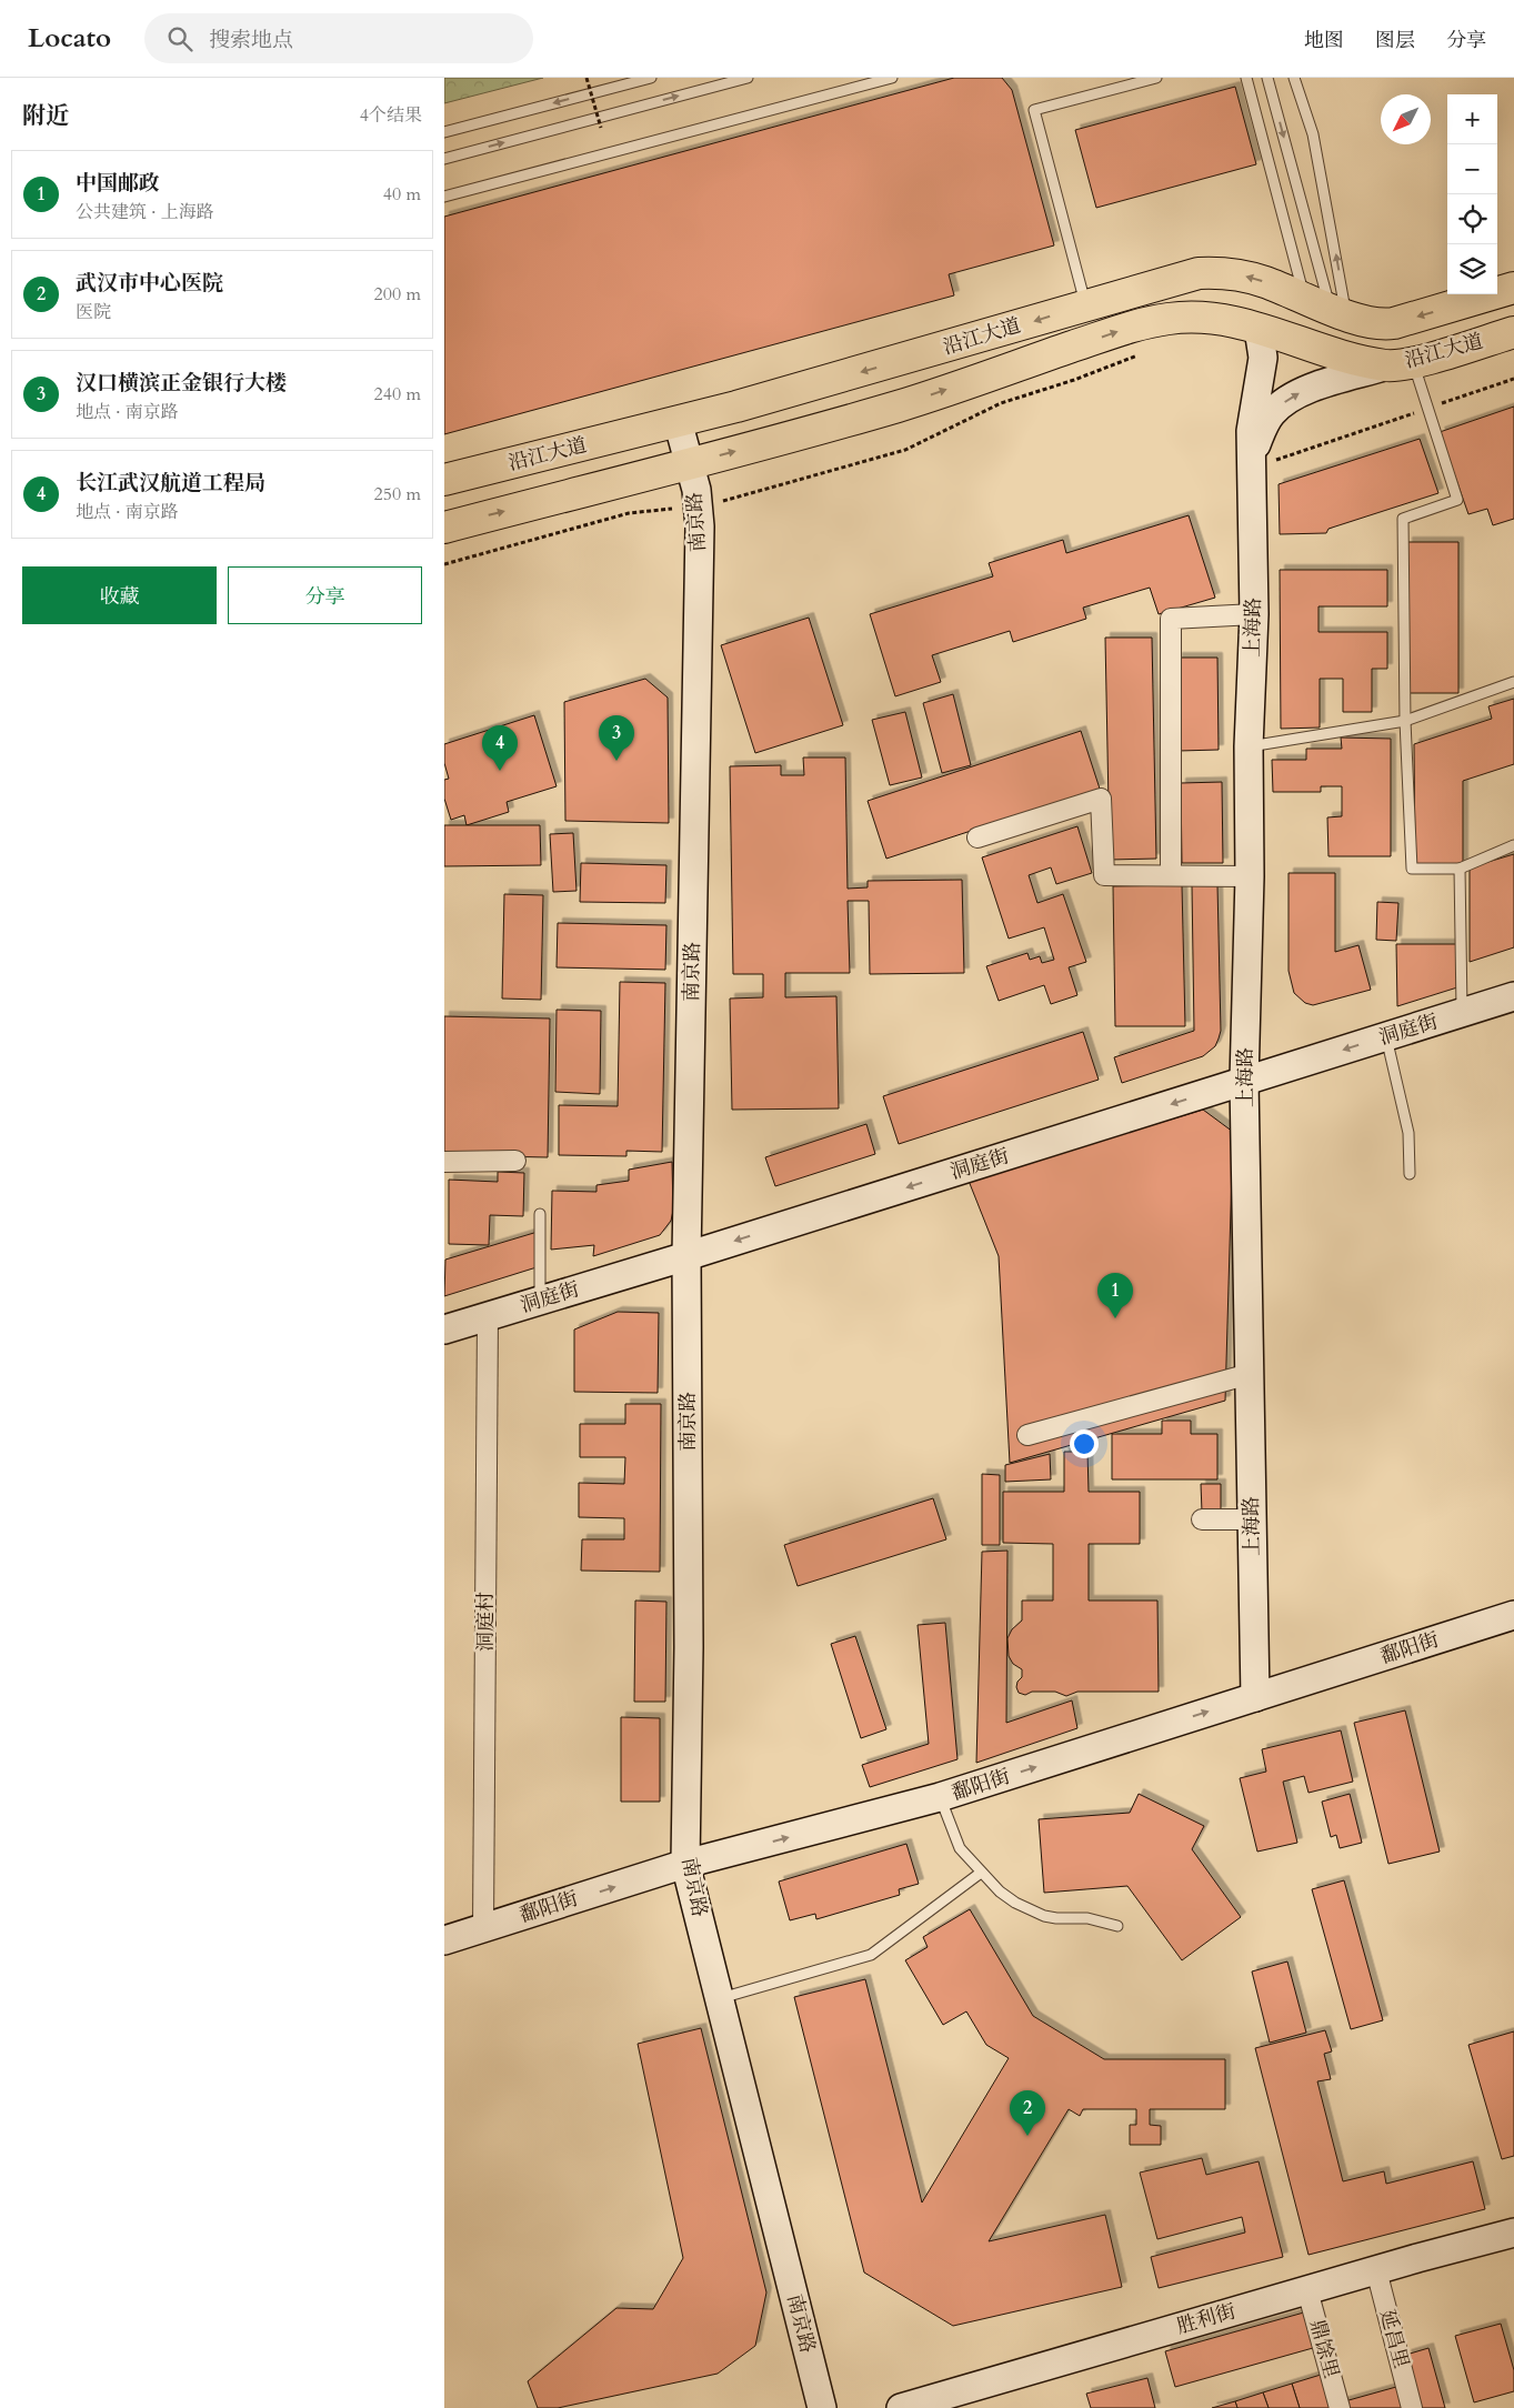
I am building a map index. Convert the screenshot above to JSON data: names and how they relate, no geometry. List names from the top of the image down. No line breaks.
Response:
{"streets":{"main road":["沿江大道"],"street":["南京路","上海路","洞庭街","洞庭村","鄱阳街","胜利街","延昌里","鼎馀里"]},"crossings":[["沿江大道","南京路"],["沿江大道","上海路"],["南京路","洞庭街"],["南京路","鄱阳街"],["上海路","洞庭街"],["上海路","鄱阳街"],["洞庭街","洞庭村"],["洞庭村","鄱阳街"],["胜利街","延昌里"],["胜利街","鼎馀里"]],"one_way":["洞庭街","鄱阳街"],"north":"bottom left","page":{"header":"Locato","search":"搜索地点","nav":["地图","图层","分享"],"heading":["附近","4个结果"],"map_buttons":["+","−"],"list":[{"mark":"1","name":"中国邮政","note":"公共建筑 · 上海路","value":"40 m"},{"mark":"2","name":"武汉市中心医院","note":"医院","value":"200 m"},{"mark":"3","name":"汉口横滨正金银行大楼","note":"地点 · 南京路","value":"240 m"},{"mark":"4","name":"长江武汉航道工程局","note":"地点 · 南京路","value":"250 m"}],"buttons":["收藏","分享"],"pins":["3","4","1","2"]}}
